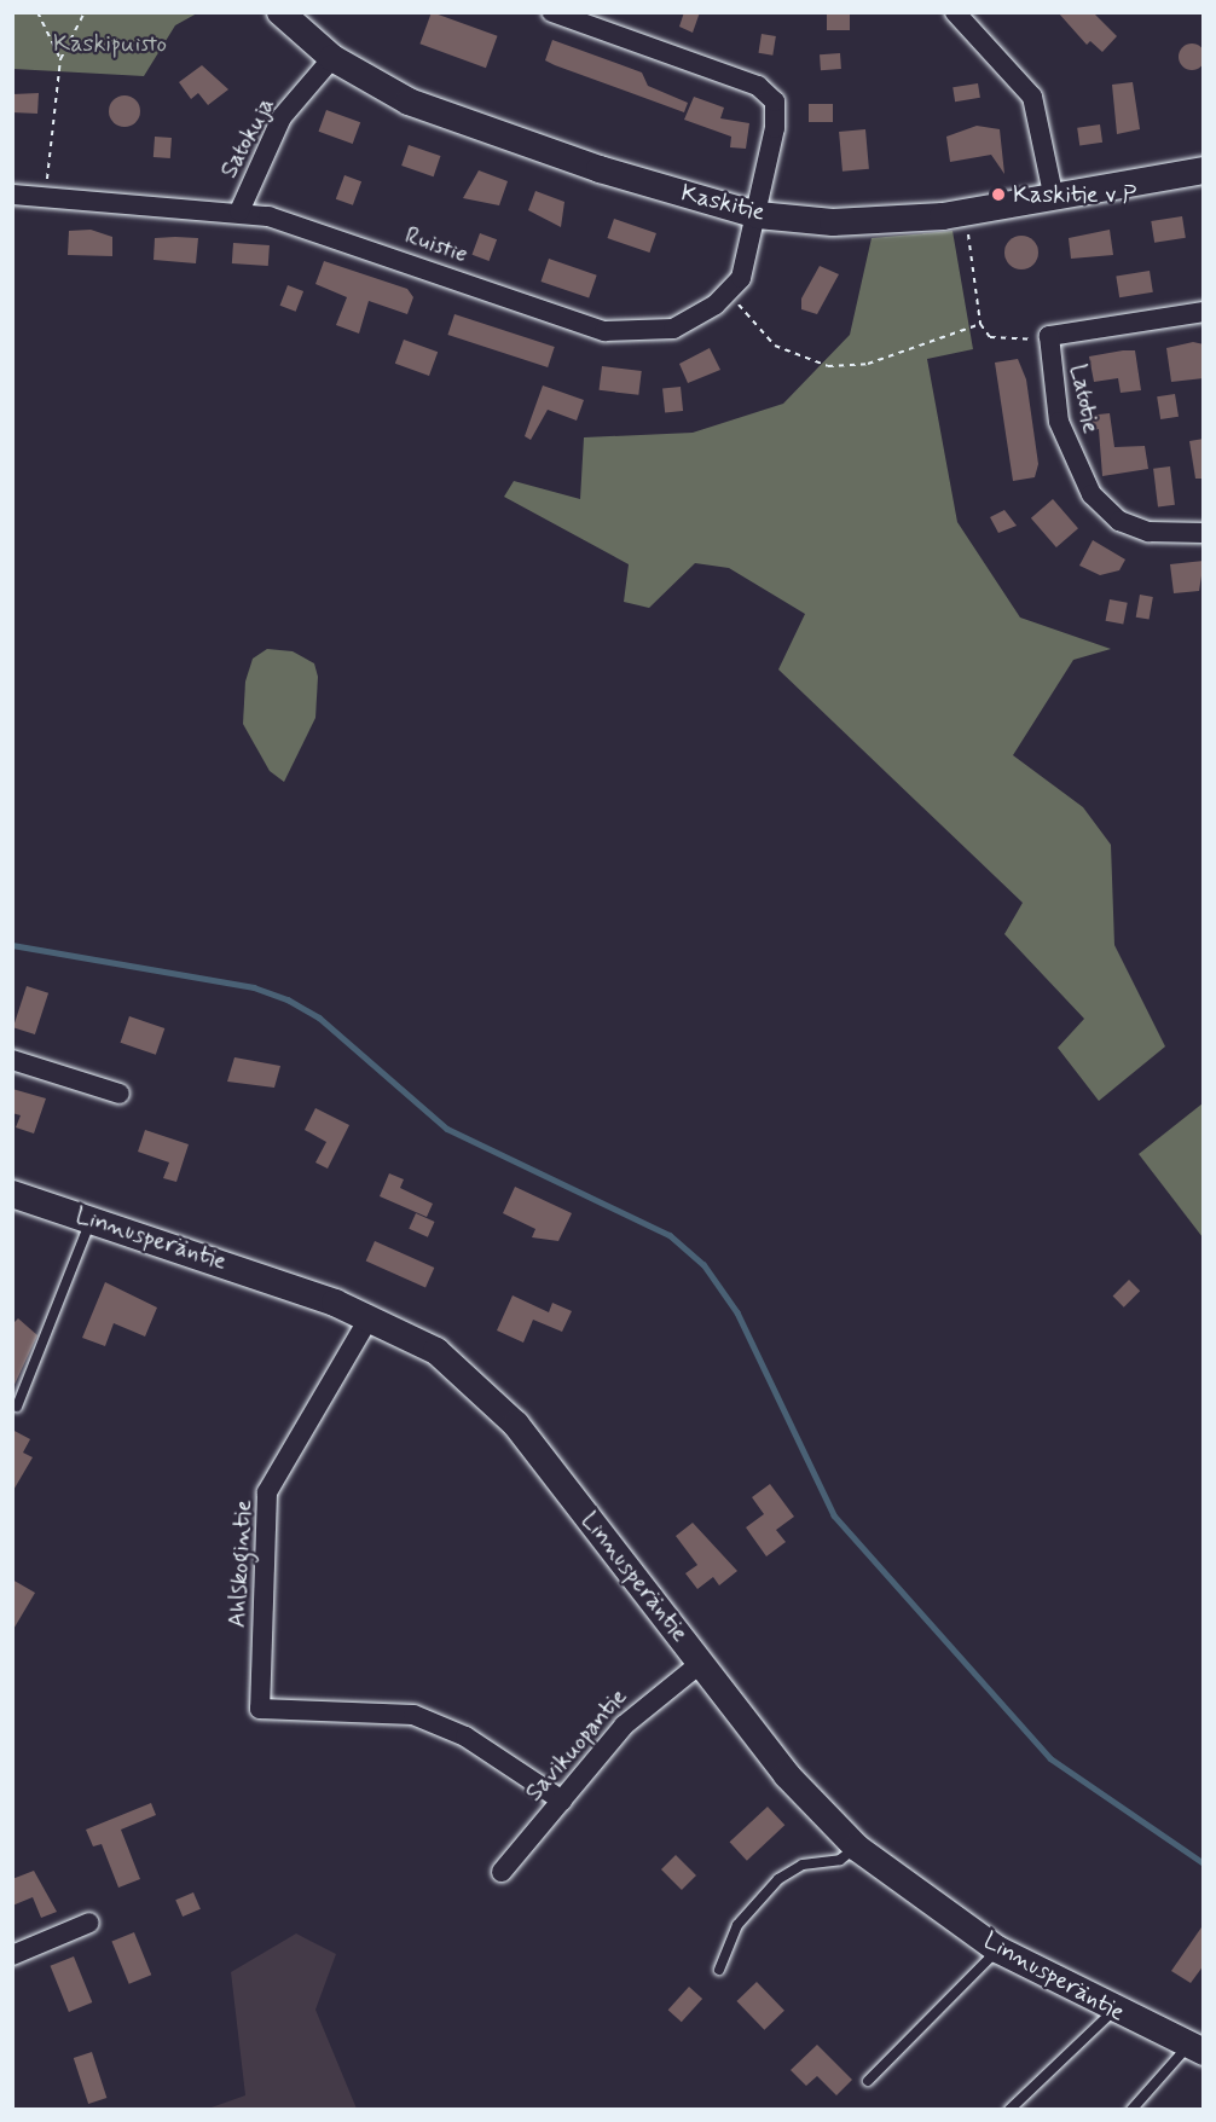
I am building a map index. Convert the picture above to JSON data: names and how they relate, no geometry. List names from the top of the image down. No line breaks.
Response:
{"streets":{"street":["Satokuja","Kaskitie","Ruistie","Latotie","Linnusperäntie","Ahlskogintie","Savikuopantie"]},"crossings":[["Satokuja","Kaskitie"],["Satokuja","Ruistie"],["Kaskitie","Ruistie"],["Linnusperäntie","Ahlskogintie"],["Linnusperäntie","Savikuopantie"],["Ahlskogintie","Savikuopantie"]],"parks":["Kaskipuisto"],"places":["Kaskitie v P"]}
